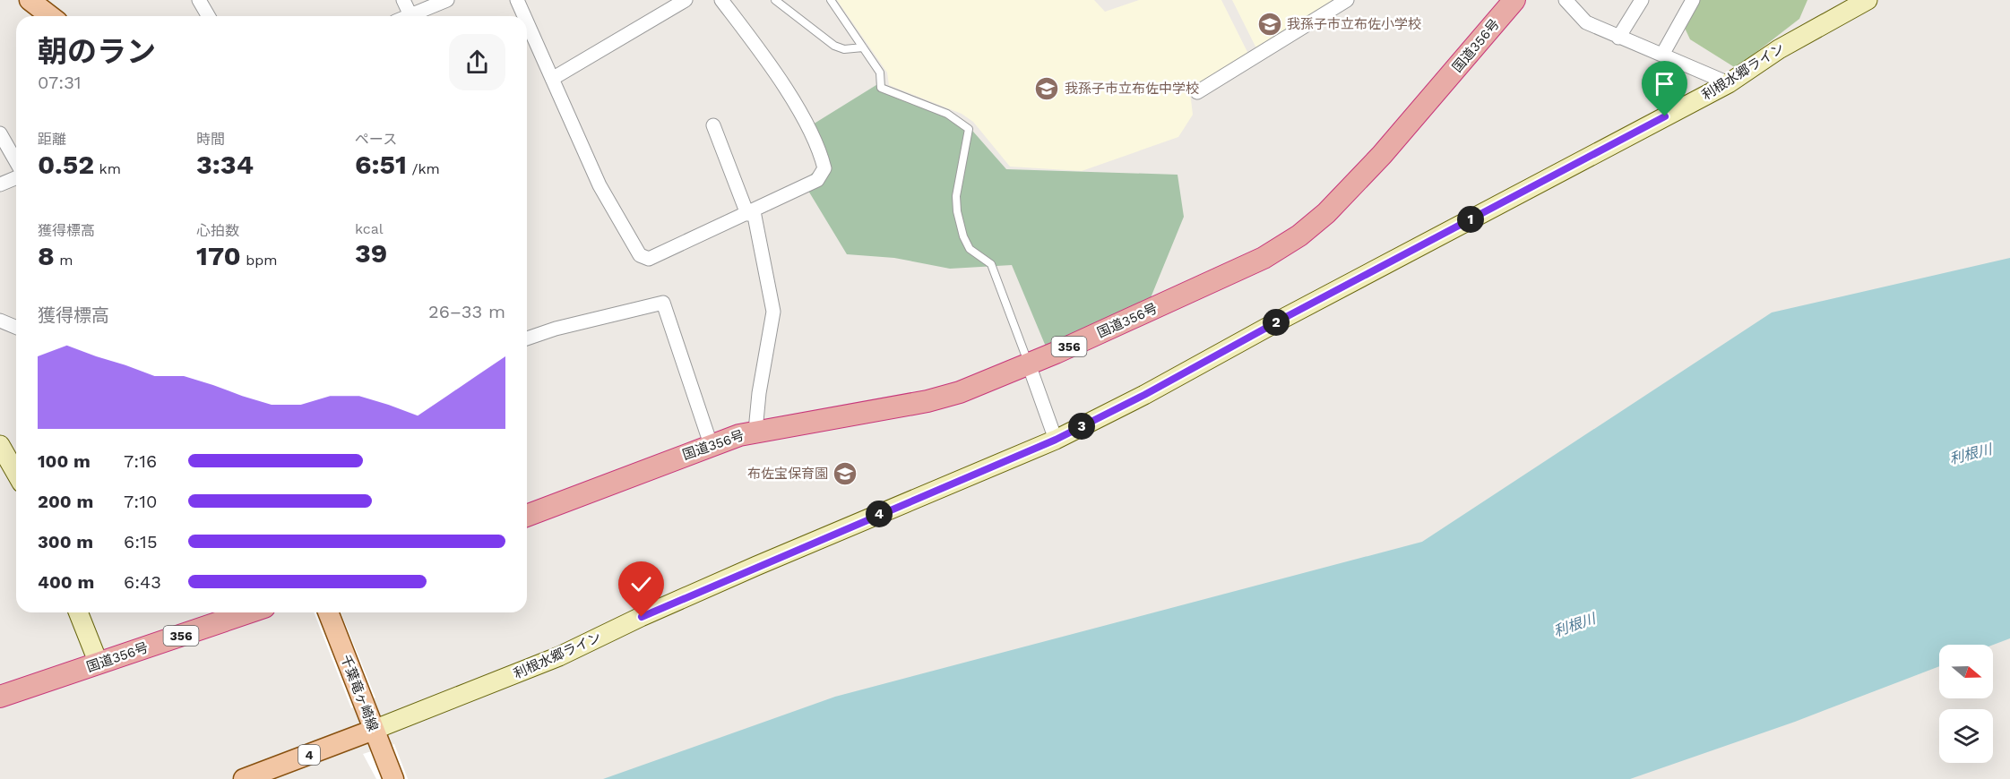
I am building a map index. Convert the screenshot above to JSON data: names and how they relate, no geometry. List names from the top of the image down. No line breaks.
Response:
{"streets":{"highway":["国道356号","356"],"main road":["利根水郷ライン","千葉竜ヶ崎線","4"]},"crossings":[["利根水郷ライン","千葉竜ヶ崎線"]],"water":["利根川"],"places":{"school or university":["我孫子市立布佐小学校","我孫子市立布佐中学校","布佐宝保育園"]},"north":"right","page":{"heading":["朝のラン","07:31"],"stats":[["距離","0.52 km"],["時間","3:34"],["ペース","6:51 /km"],["獲得標高","8 m"],["心拍数","170 bpm"],["kcal","39"]],"pins":["1","2","3","4"],"chart":["獲得標高","26–33 m"],"list":[{"name":"100 m","note":"7:16"},{"name":"200 m","note":"7:10"},{"name":"300 m","note":"6:15"},{"name":"400 m","note":"6:43"}]}}
